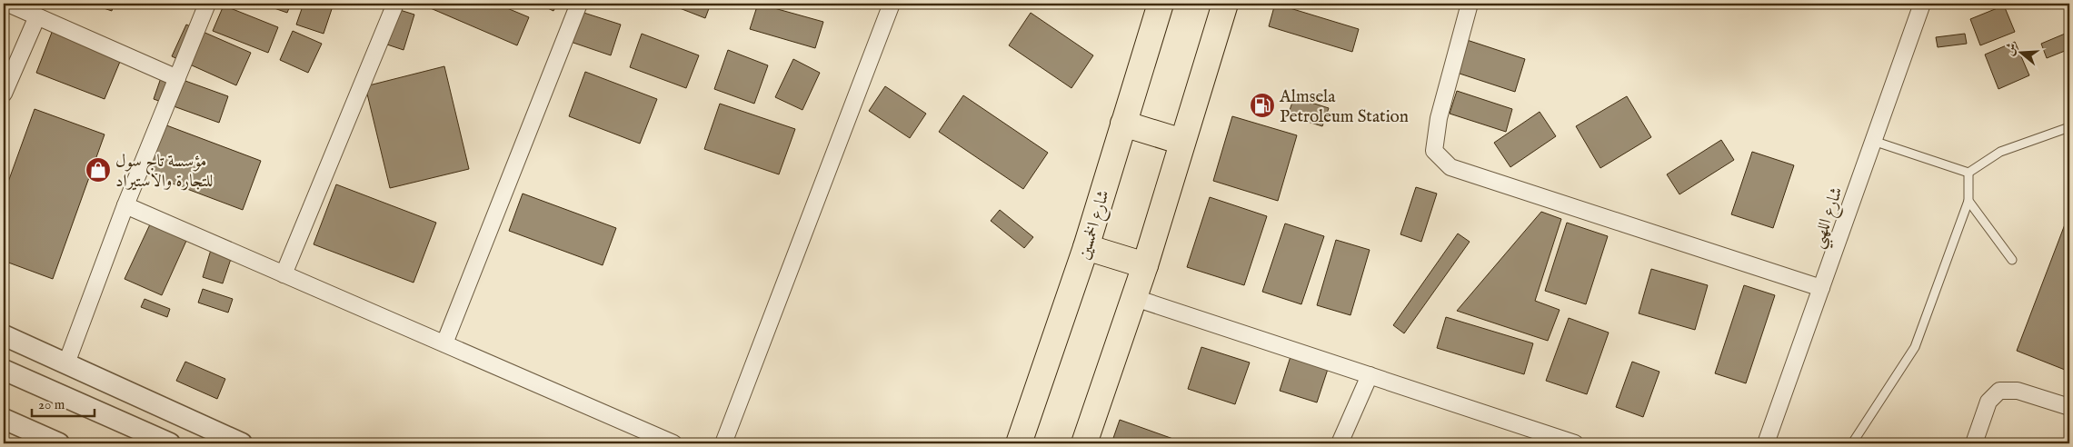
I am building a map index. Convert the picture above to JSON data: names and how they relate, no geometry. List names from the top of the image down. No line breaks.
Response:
{"streets":{"main road":["شارع الخمسين"],"street":["شارع اللهبي"]},"places":{"fuel station":["Almsela Petroleum Station"],"shop":["مؤسسة تاج سول للتجارة والاستيراد"]},"scale_bar":"20 m","north":"left"}
